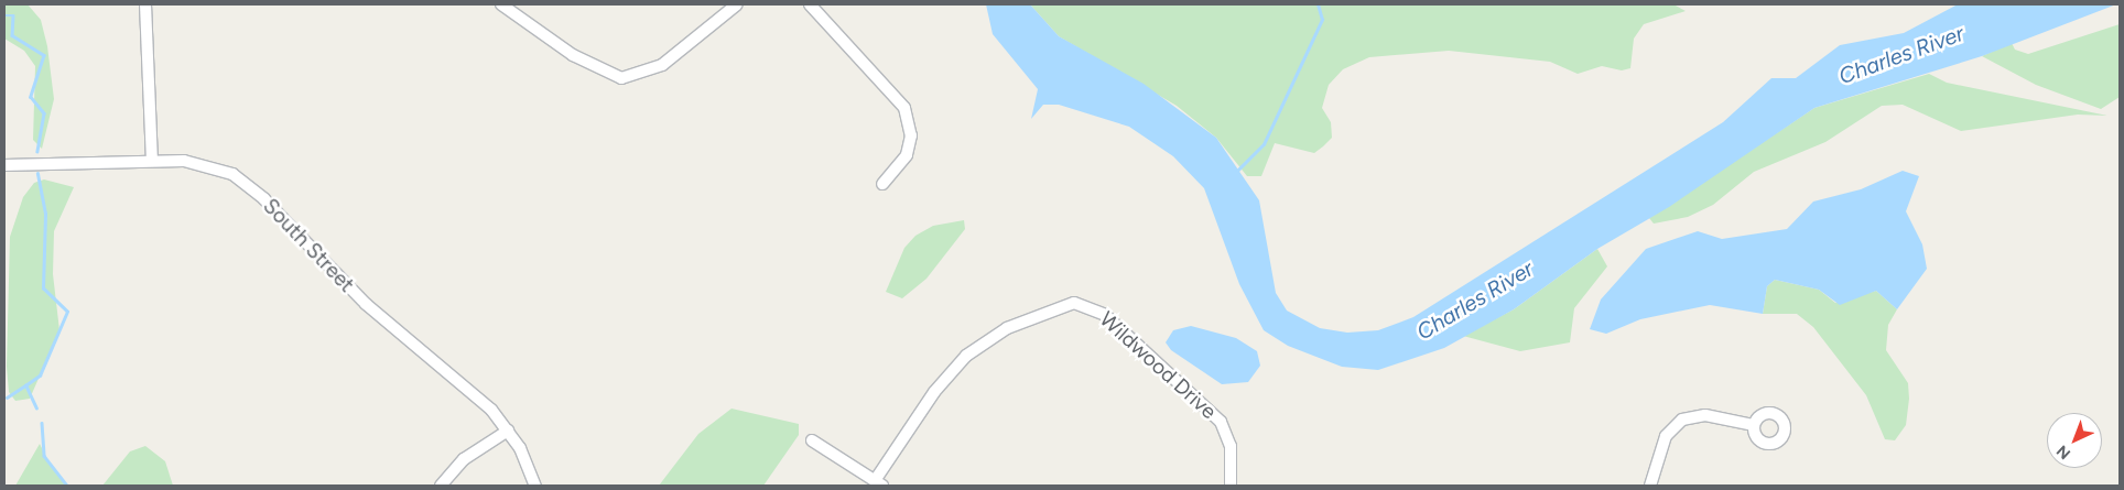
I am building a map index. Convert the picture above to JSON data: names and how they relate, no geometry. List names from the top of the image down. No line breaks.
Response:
{"streets":{"street":["South Street","Wildwood Drive"]},"water":["Charles River"],"north":"bottom left"}
